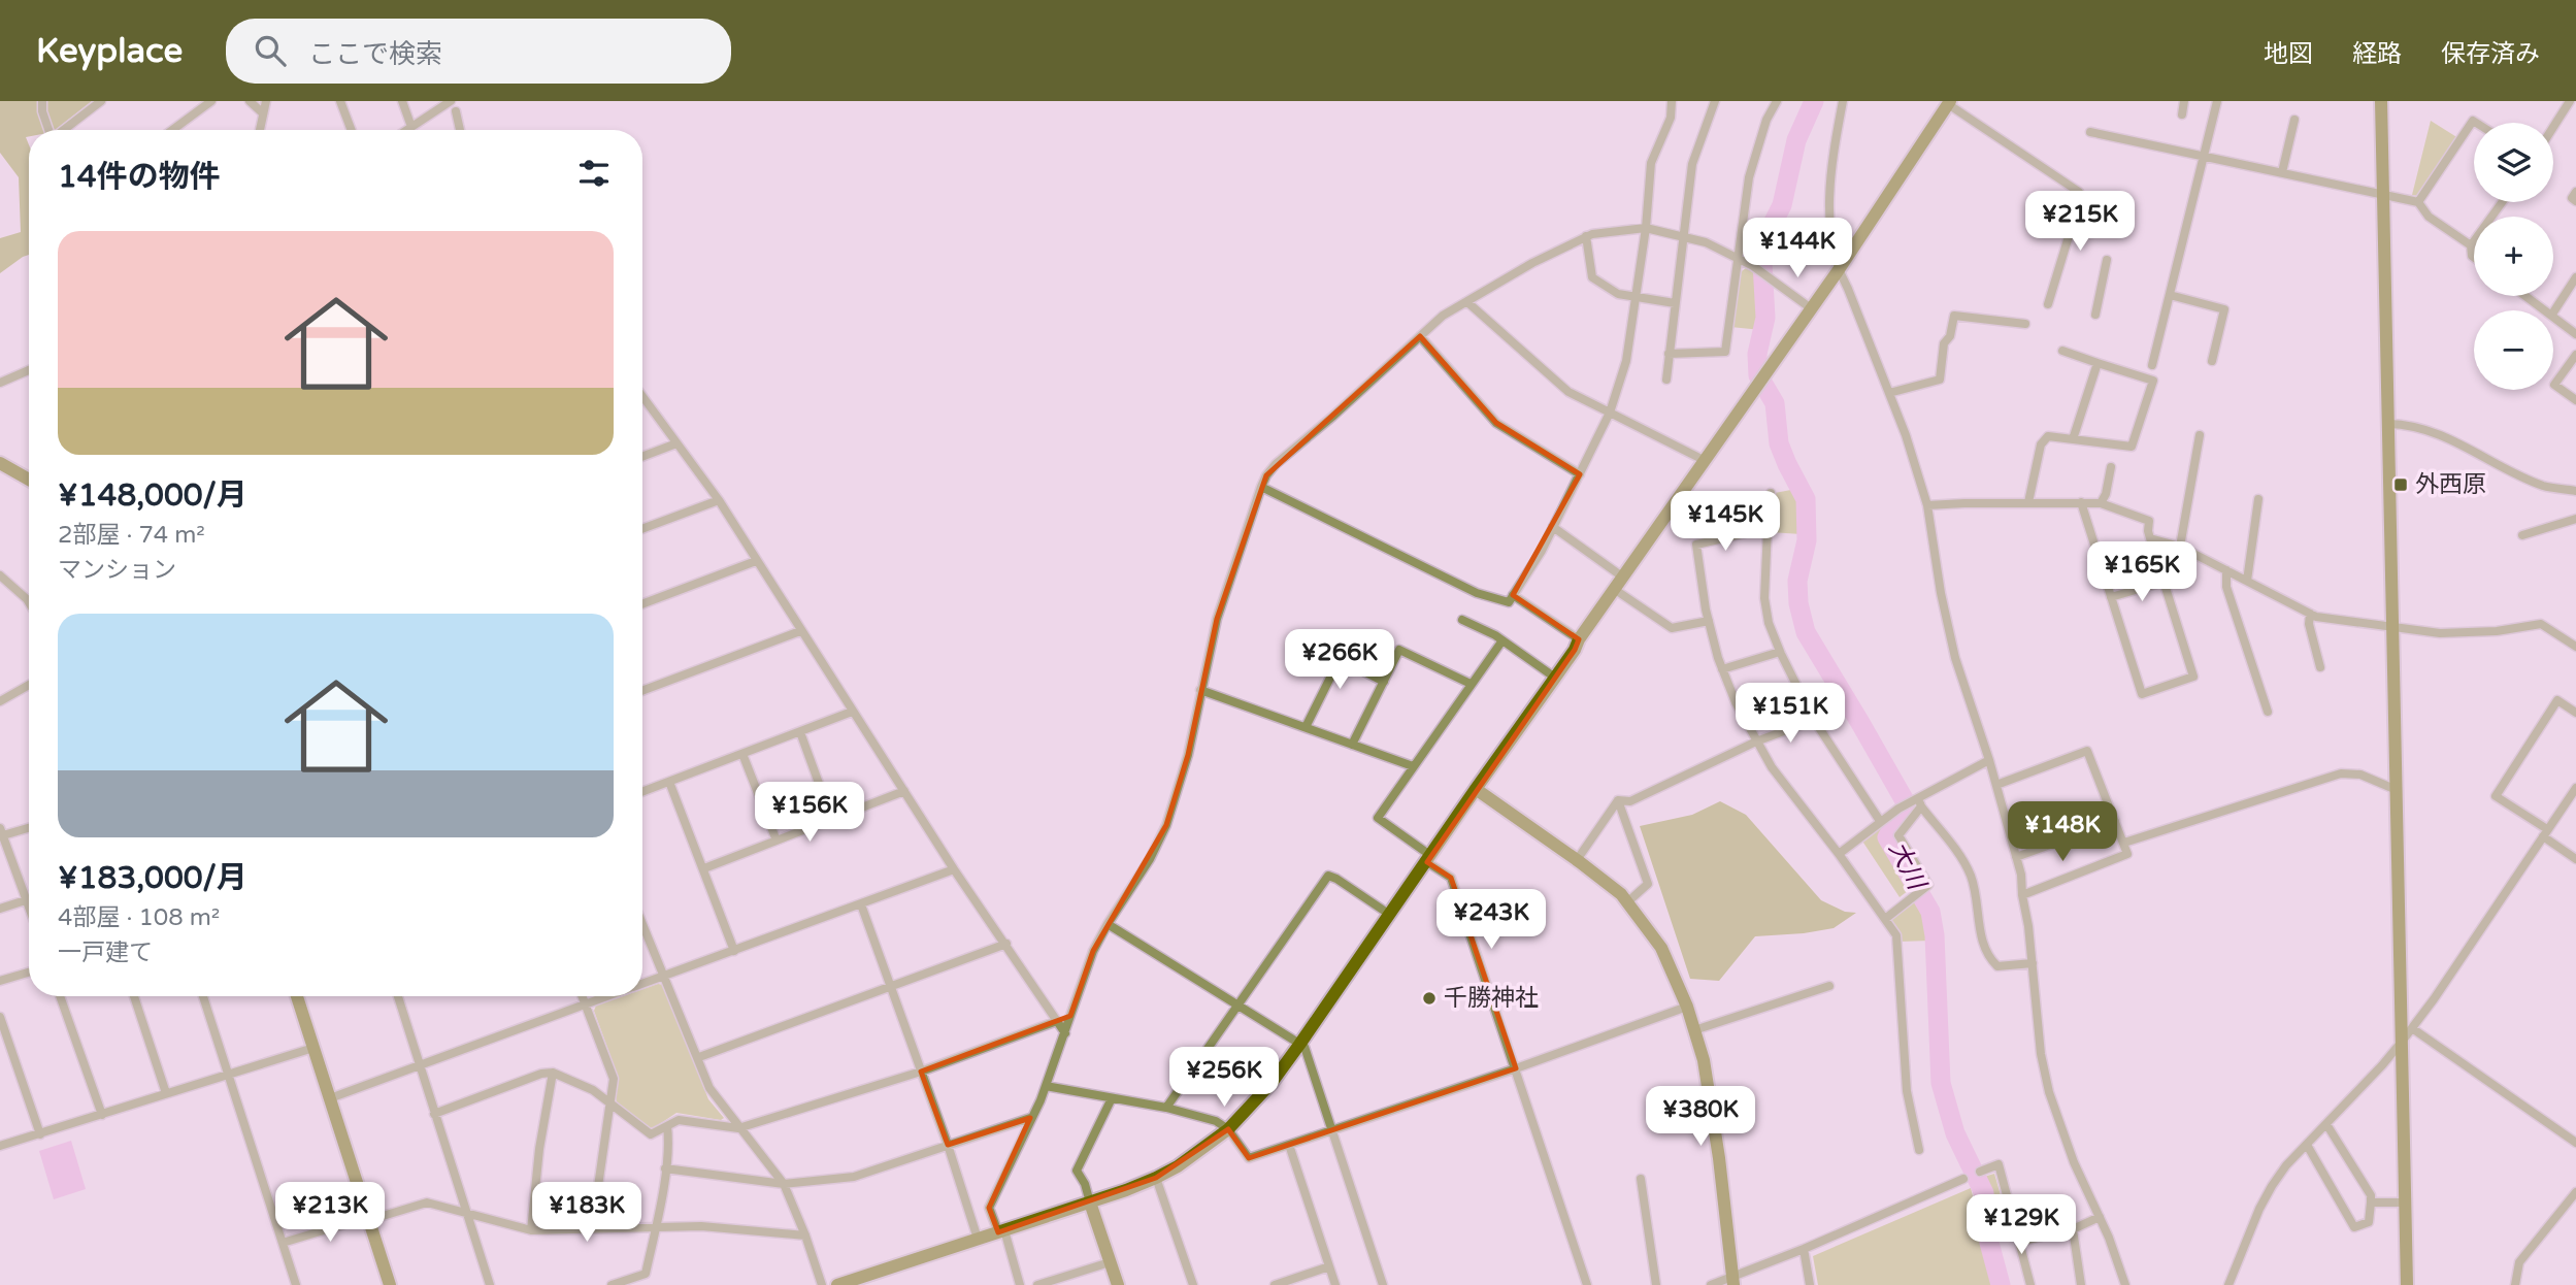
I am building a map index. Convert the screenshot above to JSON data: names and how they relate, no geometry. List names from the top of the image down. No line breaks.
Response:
{"water":["大川"],"places":{"transit":["外西原"],"other":["千勝神社"]},"page":{"header":"Keyplace","search":"ここで検索","nav":["地図","経路","保存済み"],"map_buttons":["+","−"],"heading":"14件の物件","price":["¥215K","¥144K","¥145K","¥165K","¥266K","¥151K","¥156K","¥148K","¥243K","¥256K","¥380K","¥213K","¥183K","¥129K"],"list":[{"name":"¥148,000/月","note":"2部屋 · 74 m² · マンション"},{"name":"¥183,000/月","note":"4部屋 · 108 m² · 一戸建て"}]}}
